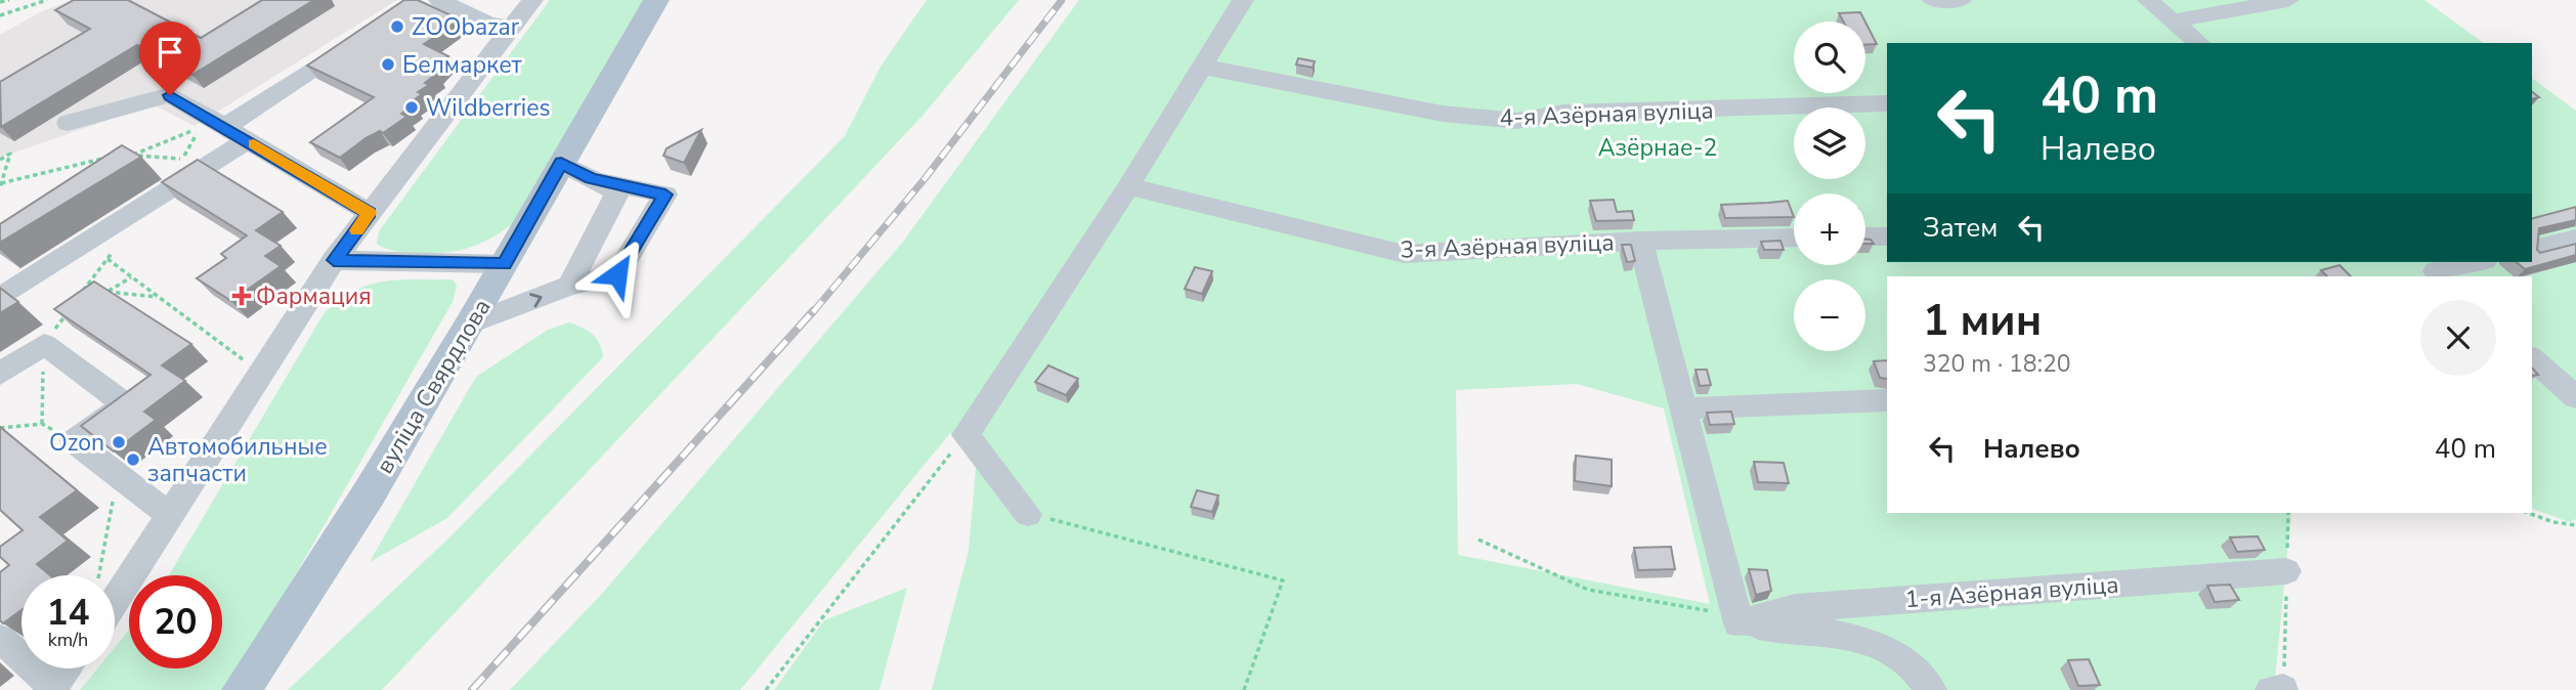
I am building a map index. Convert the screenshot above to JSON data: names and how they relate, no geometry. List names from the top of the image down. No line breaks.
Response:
{"streets":{"main road":["вуліца Свярдлова"],"street":["4-я Азёрная вуліца","3-я Азёрная вуліца","1-я Азёрная вуліца"]},"parks":["Азёрнае-2"],"places":{"other":["ZOObazar","Белмаркет","Wildberries","Ozon","Автомобильные запчасти"],"health":["Фармация"]},"page":{"map_buttons":["+","−"],"turn":["40 m","Налево"],"then":"Затем","heading":["1 мин","320 m · 18:20"],"list":[{"name":"Налево","value":"40 m"}],"speed":"14 km/h","limit":"20"}}
